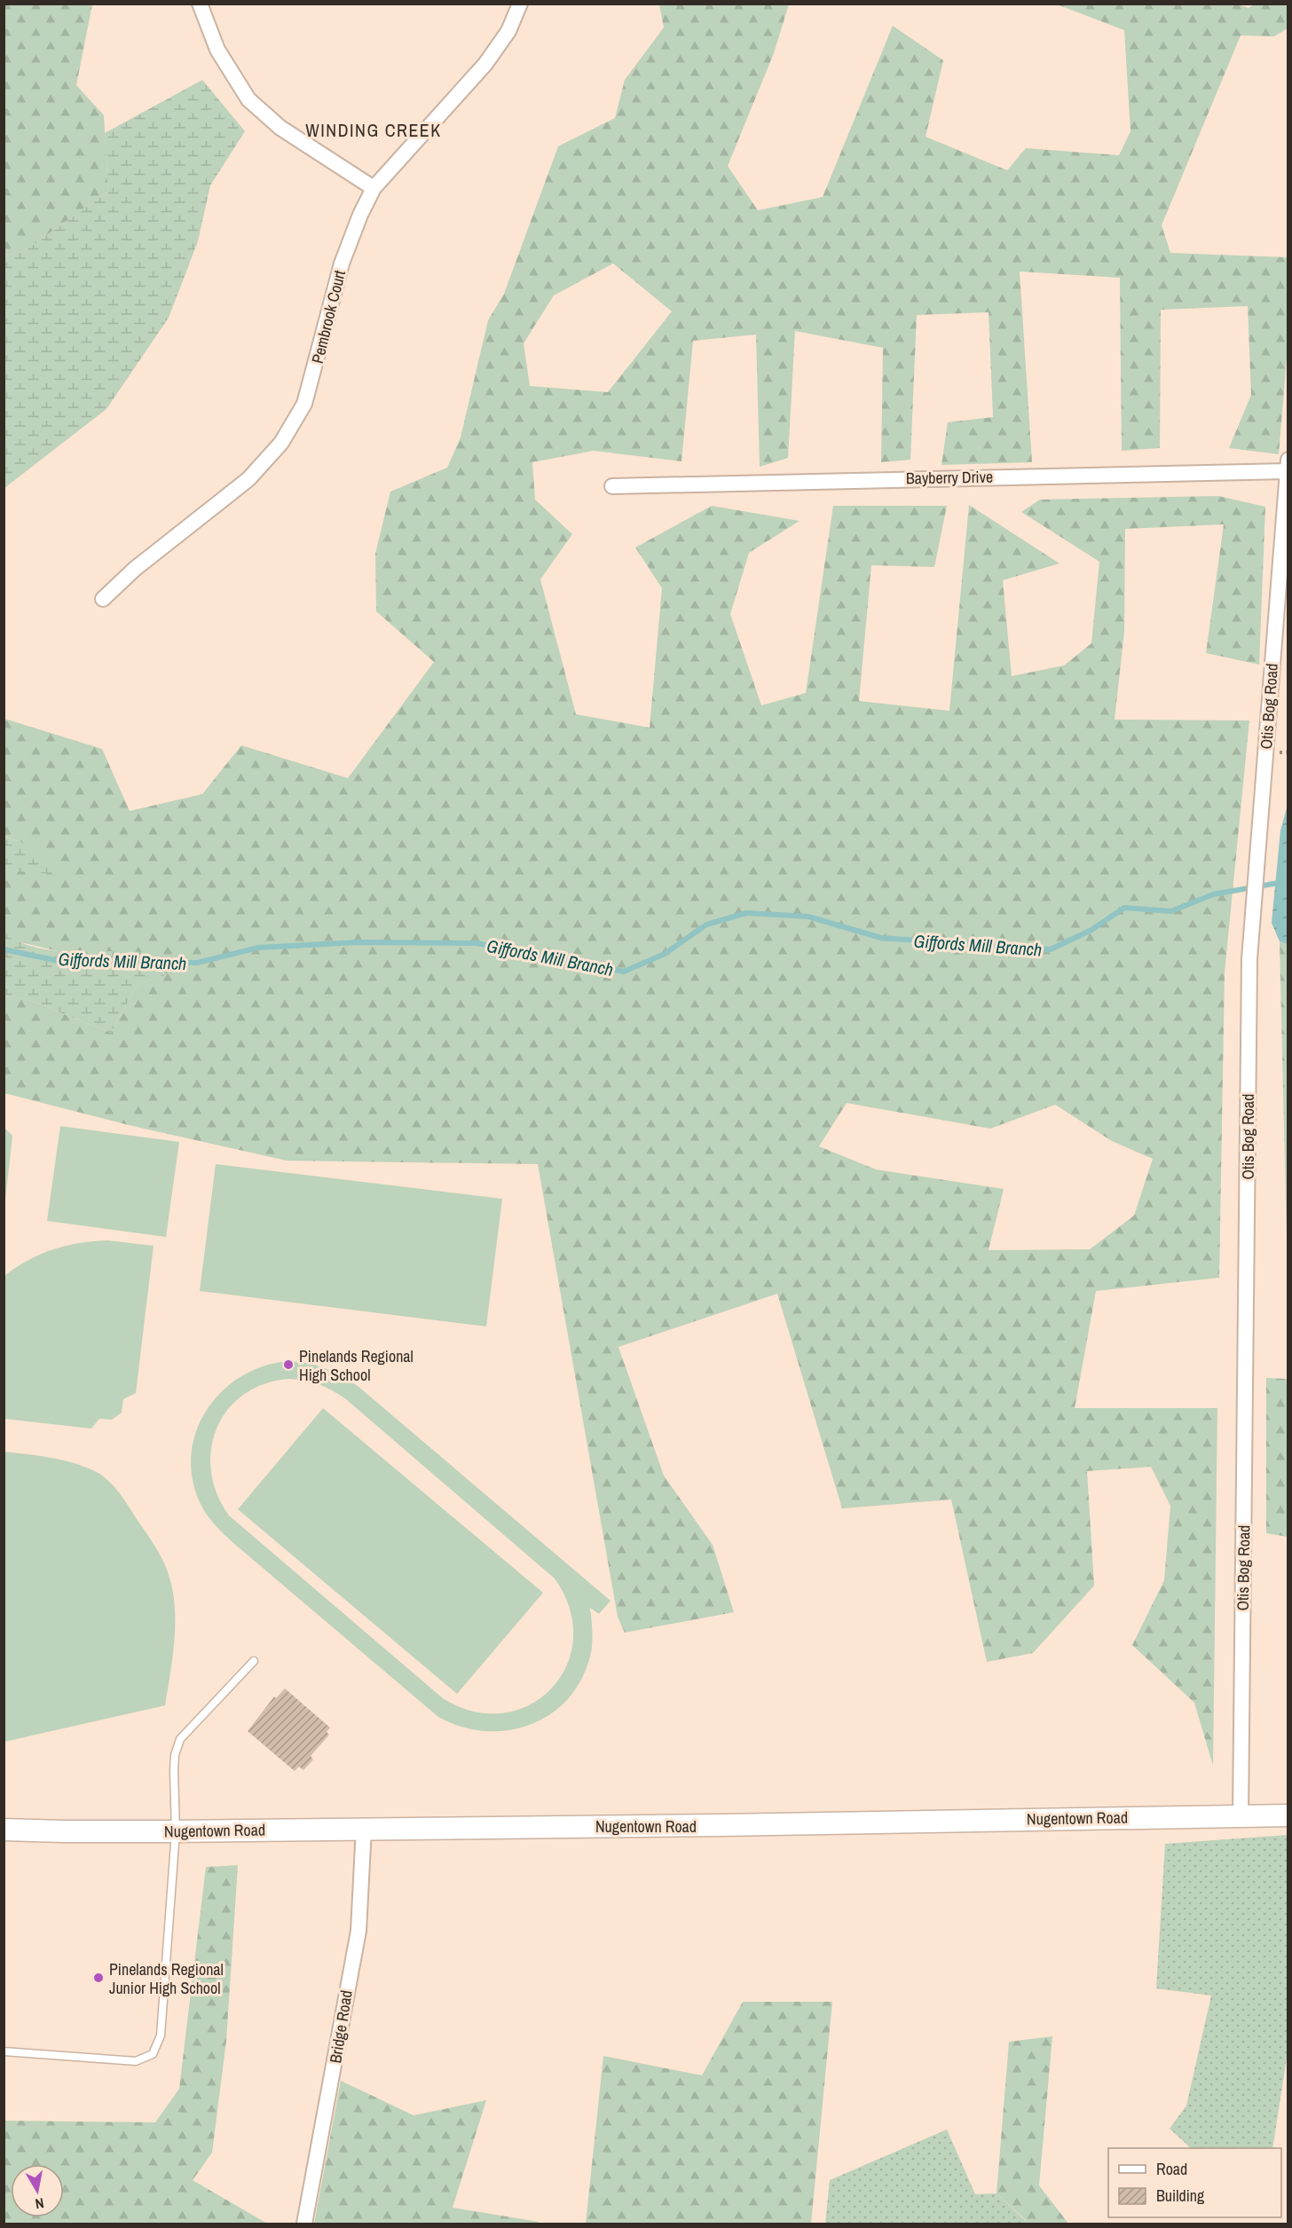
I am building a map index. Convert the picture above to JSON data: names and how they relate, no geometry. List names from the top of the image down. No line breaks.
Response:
{"streets":{"street":["Pembrook Court","Bayberry Drive","Otis Bog Road","Nugentown Road","Bridge Road"]},"crossings":[["Bayberry Drive","Otis Bog Road"],["Otis Bog Road","Nugentown Road"],["Nugentown Road","Bridge Road"]],"districts":["WINDING CREEK"],"water":["Giffords Mill Branch"],"places":["Pinelands Regional High School","Pinelands Regional Junior High School"],"legend":["Road","Building"],"north":"bottom"}
